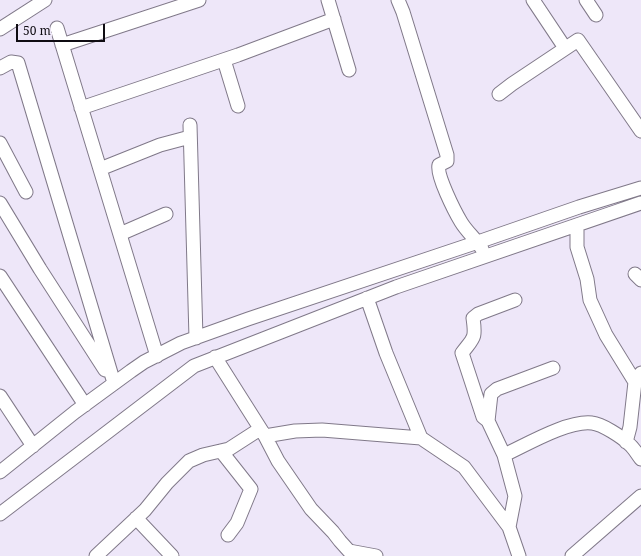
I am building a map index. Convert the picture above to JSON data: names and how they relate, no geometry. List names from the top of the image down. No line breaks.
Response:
{"scale_bar":"50 m"}
